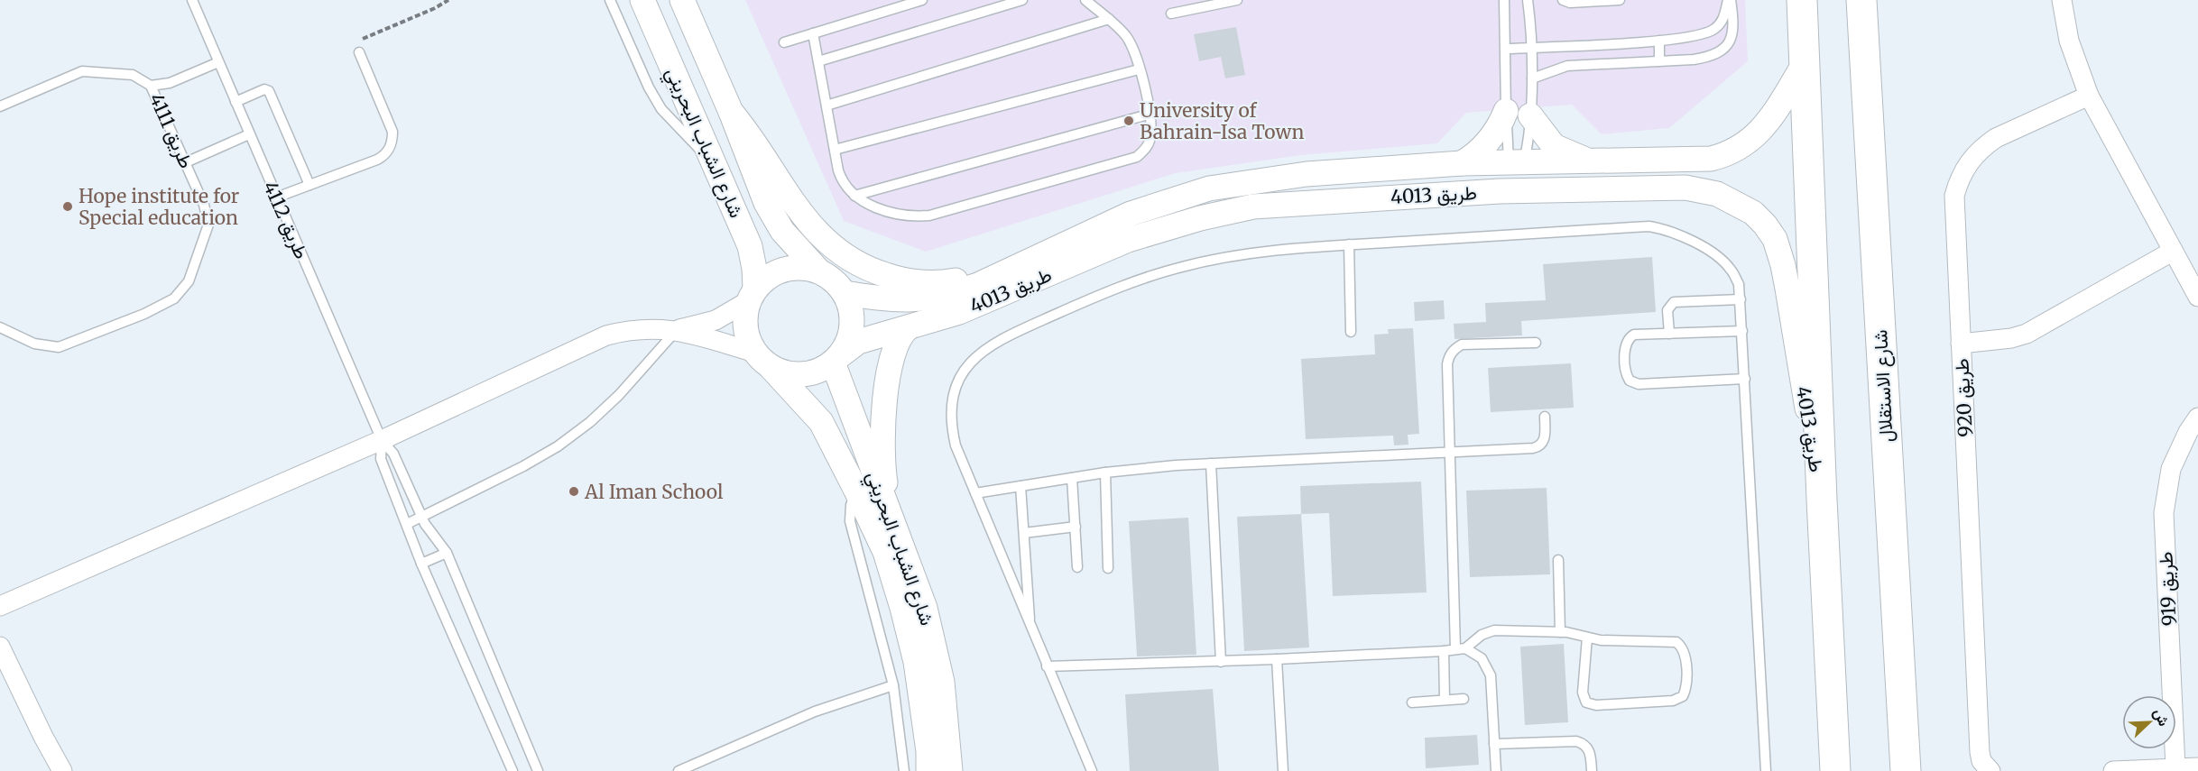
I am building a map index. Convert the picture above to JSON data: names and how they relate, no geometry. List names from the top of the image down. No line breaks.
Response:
{"streets":{"main road":["شارع الاستقلال"],"street":["شارع الشباب البحريني","طريق 4013","طريق 920","طريق 919"],"lane":["طريق 4111","طريق 4112"]},"crossings":[["شارع الشباب البحريني","طريق 4013"]],"places":["University of Bahrain-Isa Town","Hope institute for Special education","Al Iman School"],"north":"top right"}
